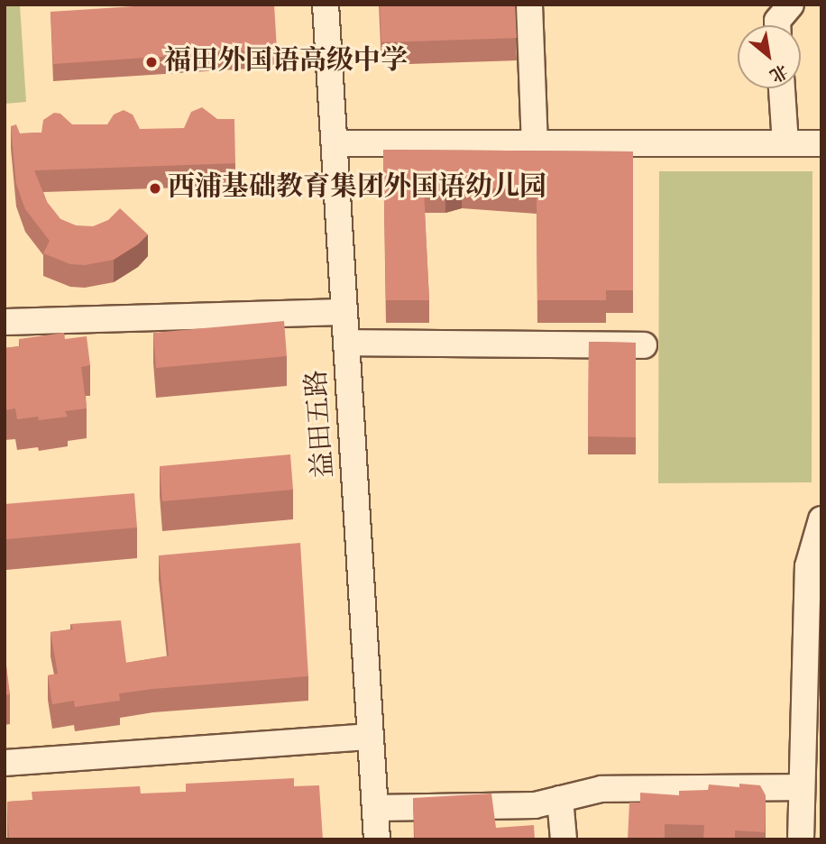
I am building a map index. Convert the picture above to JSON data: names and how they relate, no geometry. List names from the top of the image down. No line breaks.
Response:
{"streets":{"street":["益田五路"]},"places":["福田外国语高级中学","西浦基础教育集团外国语幼儿园"],"north":"bottom right"}
